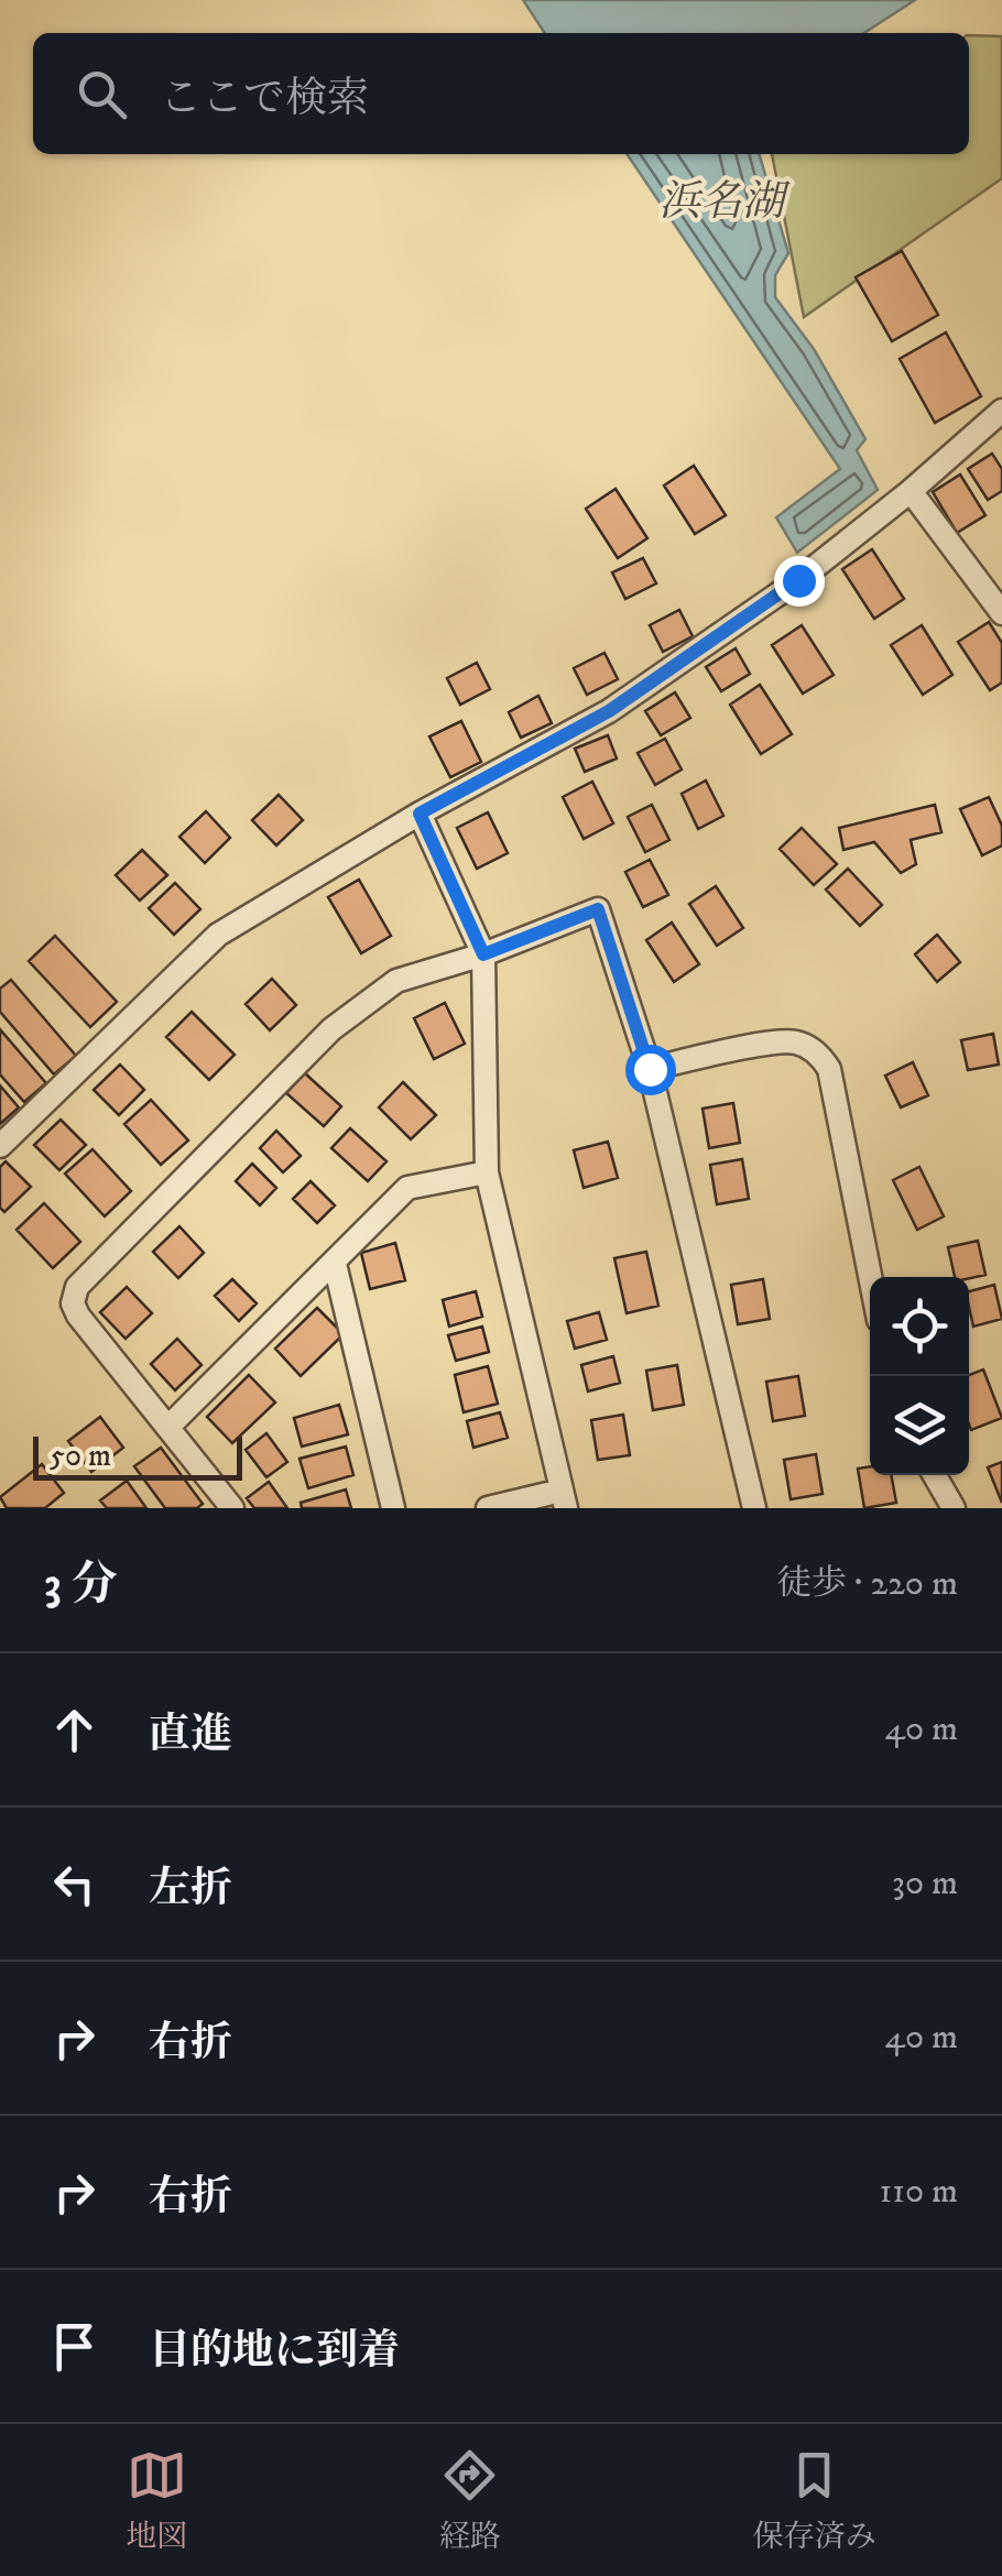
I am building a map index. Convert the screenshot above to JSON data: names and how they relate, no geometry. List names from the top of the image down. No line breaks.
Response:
{"water":["浜名湖"],"scale_bar":"50 m","page":{"search":"ここで検索","scale":"50 m","heading":["3 分","徒歩 · 220 m"],"list":[["直進","40 m"],["左折","30 m"],["右折","40 m"],["右折","110 m"],"目的地に到着"],"nav":["地図","経路","保存済み"]}}
